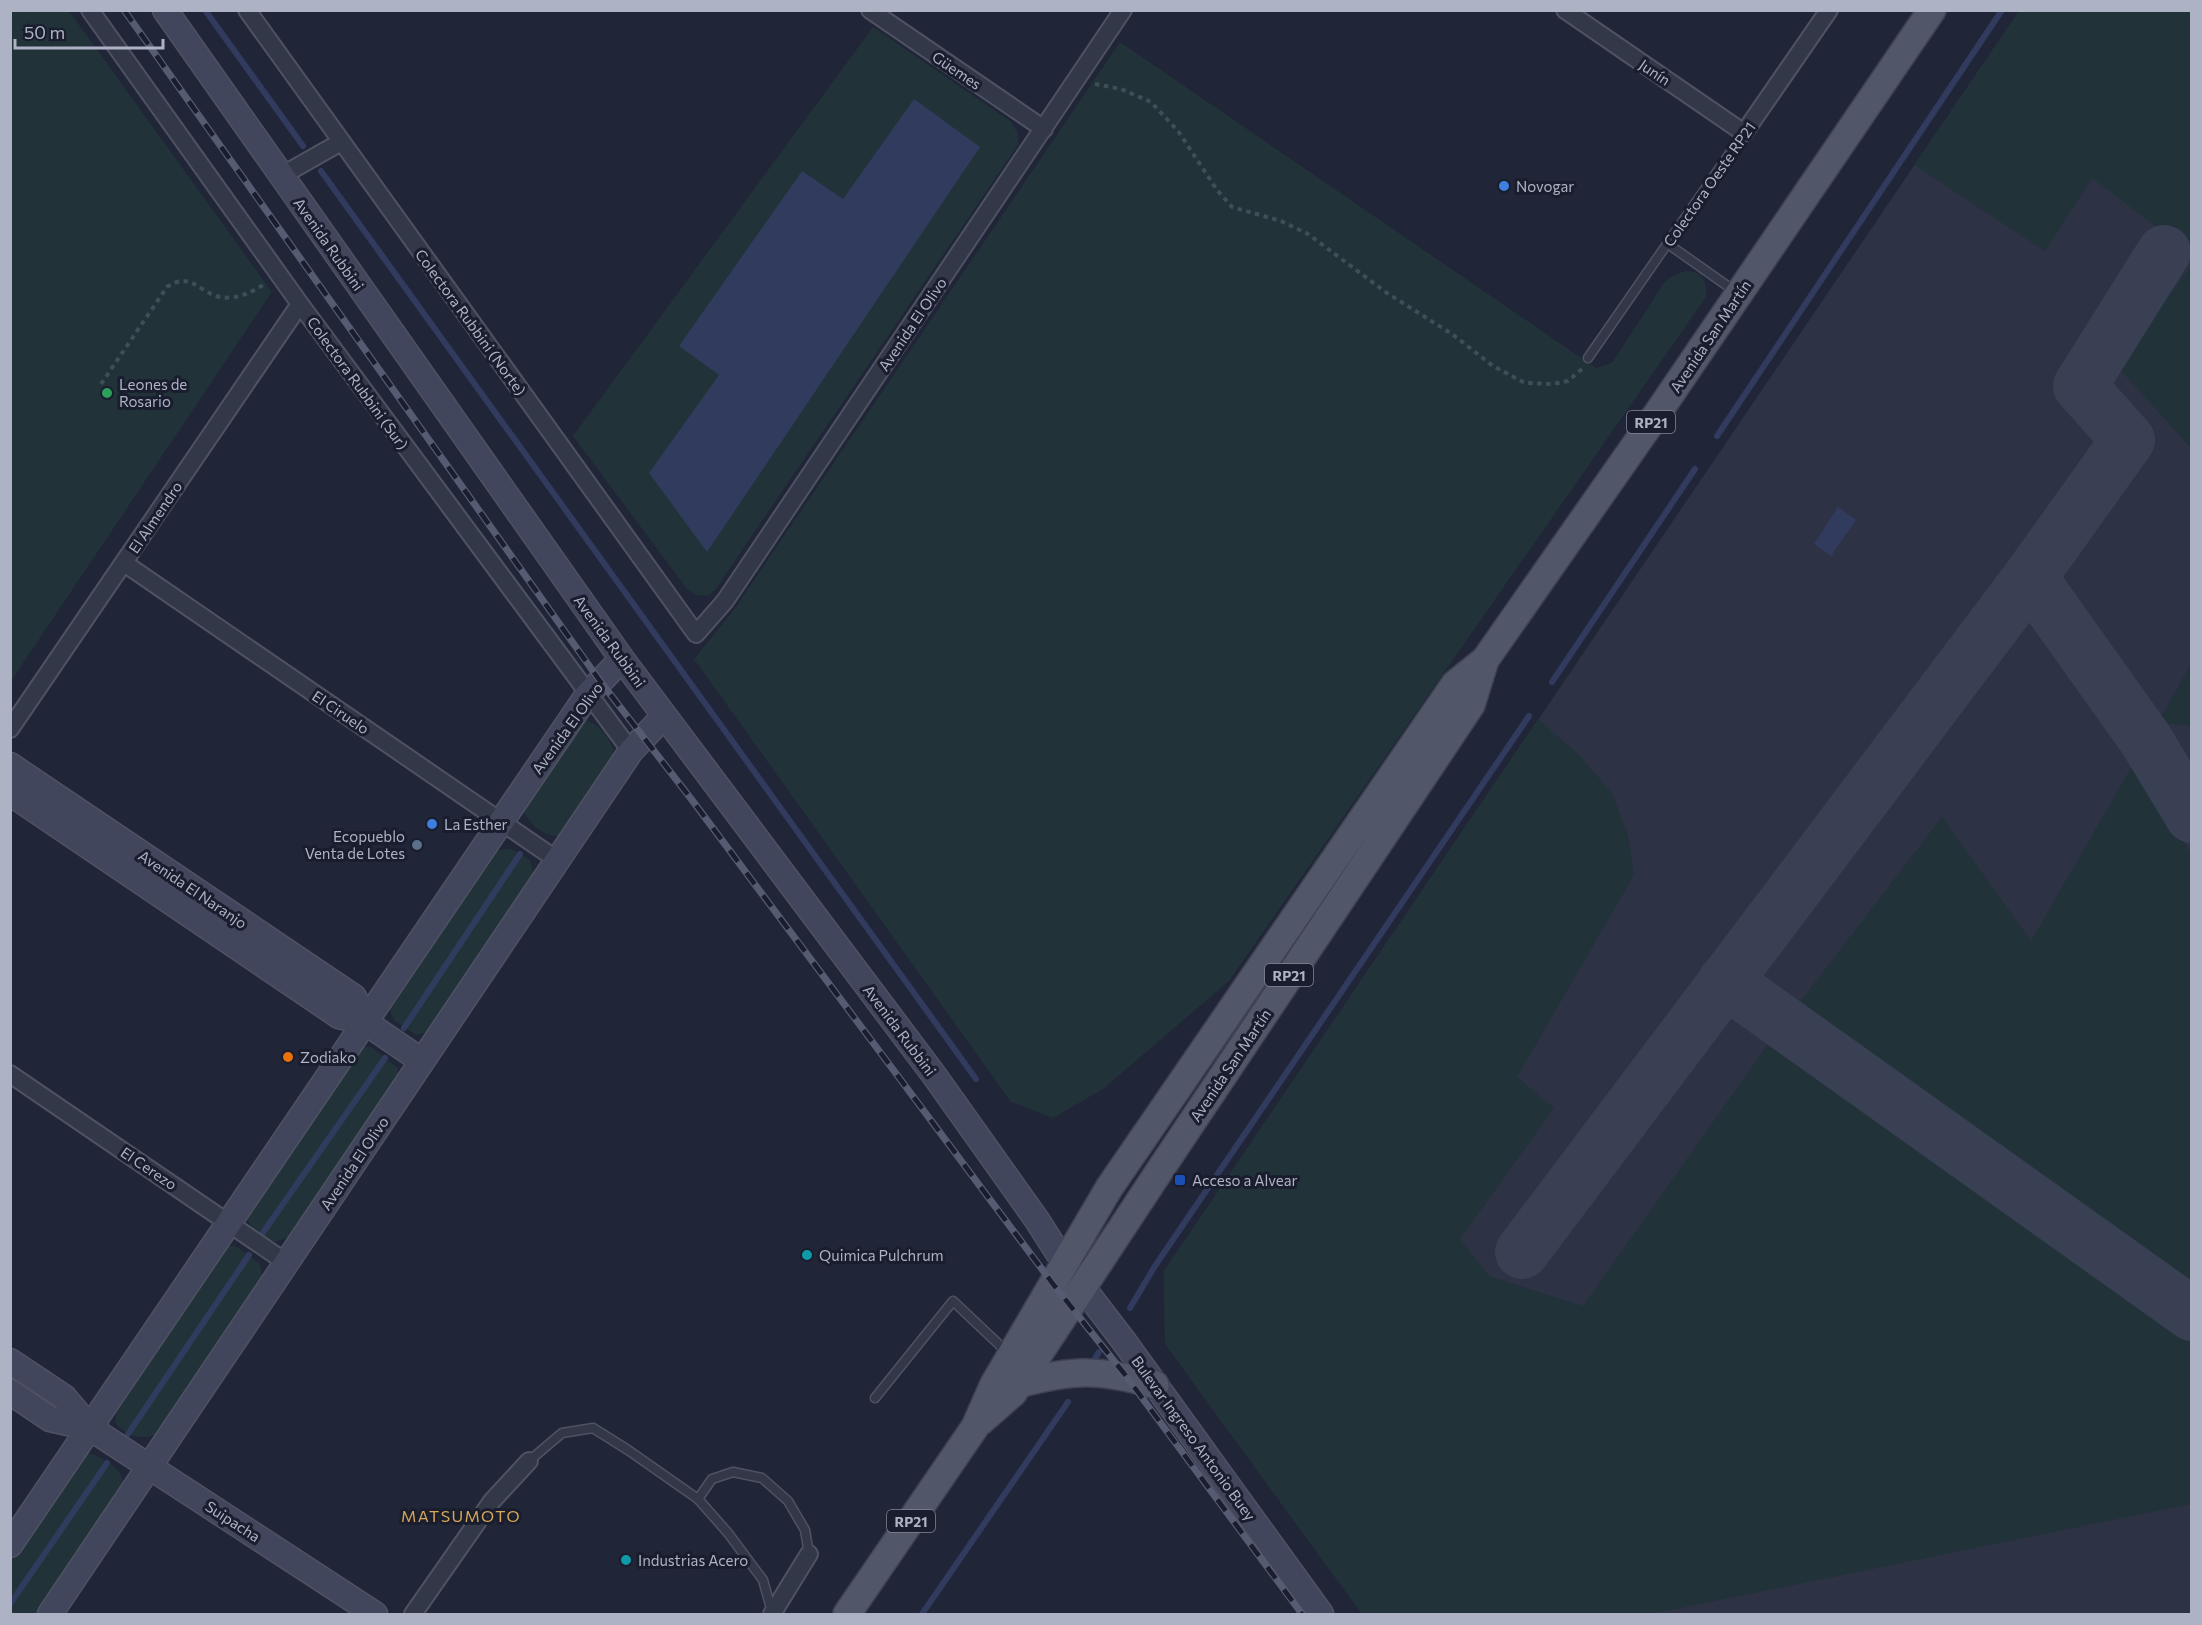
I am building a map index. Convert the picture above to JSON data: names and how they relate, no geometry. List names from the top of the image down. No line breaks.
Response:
{"streets":{"main road":["Avenida San Martín","RP21"],"street":["Güemes","Junín","Colectora Oeste RP21","Avenida Rubbini","Colectora Rubbini (Norte)","Avenida El Olivo","Colectora Rubbini (Sur)","El Almendro","El Ciruelo","Avenida El Naranjo","El Cerezo","Bulevar Ingreso Antonio Buey","Suipacha"]},"crossings":[["Güemes","Avenida El Olivo"],["Junín","Colectora Oeste RP21"],["Avenida Rubbini","Avenida El Olivo"],["Avenida Rubbini","Avenida San Martín"],["Avenida Rubbini","Bulevar Ingreso Antonio Buey"],["Colectora Rubbini (Norte)","Avenida El Olivo"],["Avenida El Olivo","Colectora Rubbini (Sur)"],["Avenida El Olivo","El Ciruelo"],["Avenida El Olivo","Avenida El Naranjo"],["Avenida El Olivo","El Cerezo"],["Avenida El Olivo","Suipacha"],["Avenida San Martín","Bulevar Ingreso Antonio Buey"],["Colectora Rubbini (Sur)","El Almendro"],["El Almendro","El Ciruelo"]],"districts":["MATSUMOTO"],"places":{"other":["Novogar","Leones de Rosario","La Esther","Ecopueblo Venta de Lotes","Zodiako","Quimica Pulchrum","Industrias Acero"],"transit":["Acceso a Alvear"]},"scale_bar":"50 m"}
